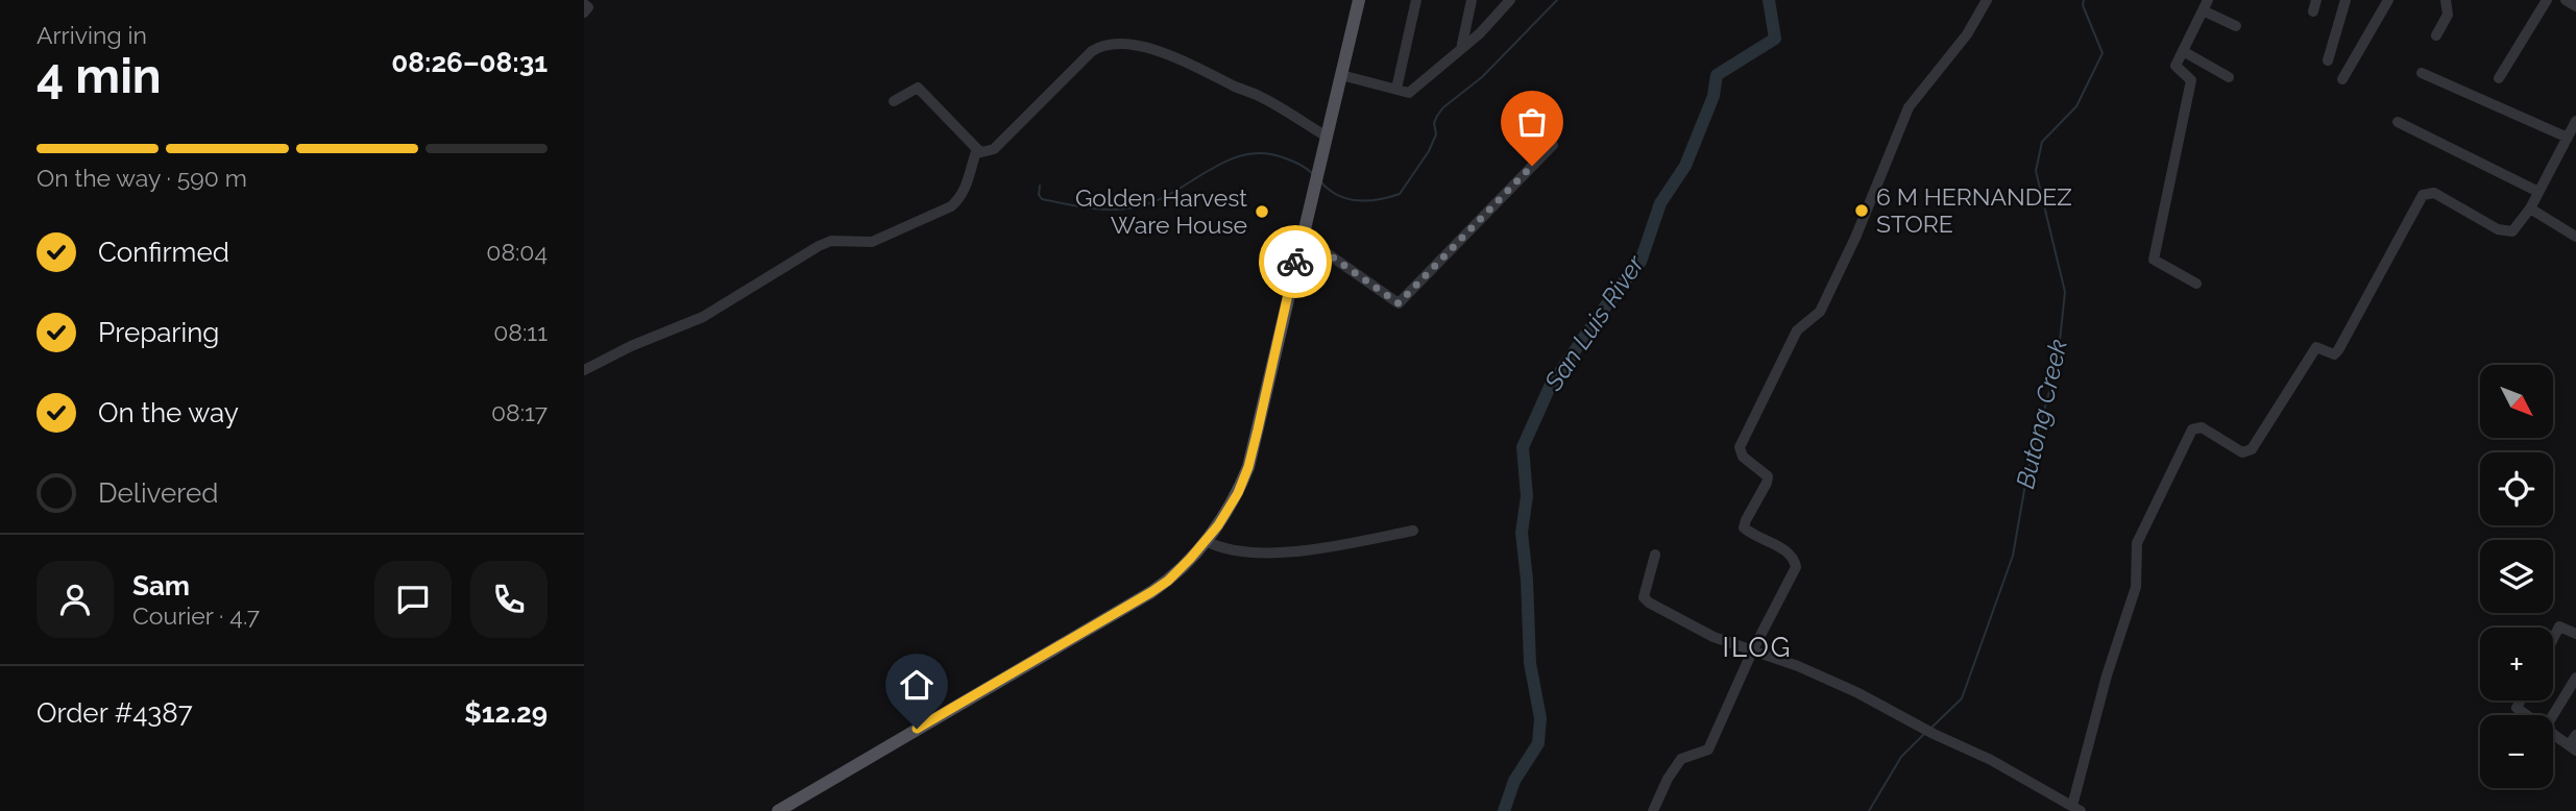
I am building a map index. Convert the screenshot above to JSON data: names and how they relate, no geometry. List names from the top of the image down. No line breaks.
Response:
{"districts":["ILOG"],"water":["San Luis River","Butong Creek"],"places":["6 M HERNANDEZ STORE","Golden Harvest Ware House"],"north":"bottom right","page":{"heading":["4 min","Arriving in","08:26–08:31"],"panel":["Sam","Courier · 4.7","Order #4387","$12.29"],"bar":"On the way · 590 m","list":[["Confirmed","08:04"],["Preparing","08:11"],["On the way","08:17"],"Delivered"],"map_buttons":["+","−"]}}
